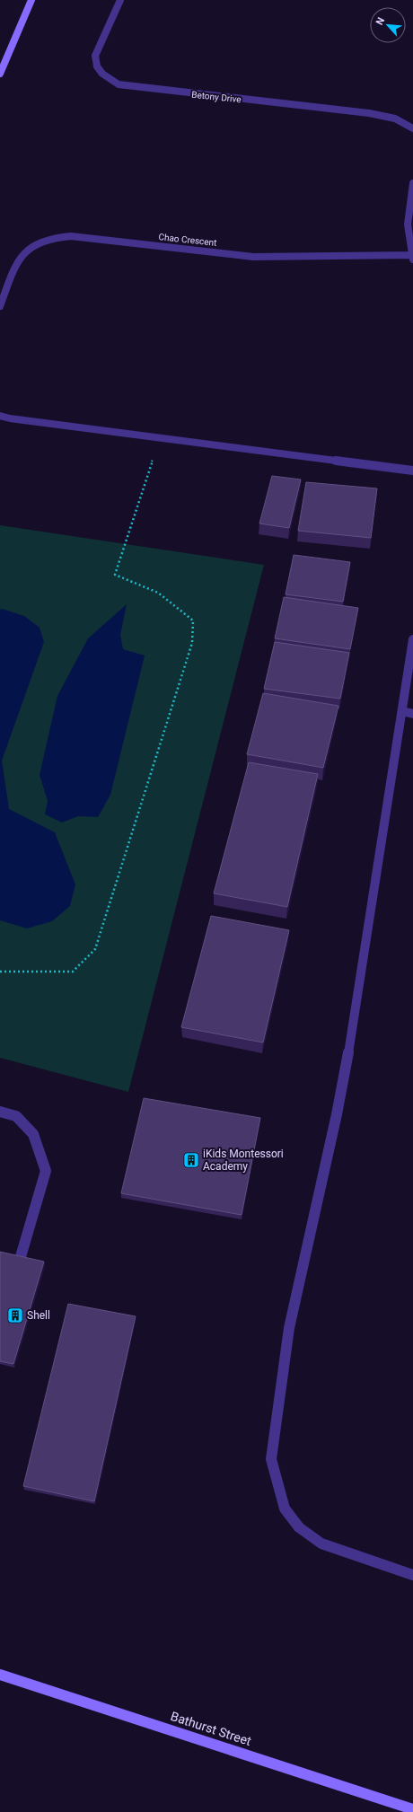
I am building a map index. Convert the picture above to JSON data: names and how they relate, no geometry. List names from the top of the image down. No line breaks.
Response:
{"streets":{"main road":["Bathurst Street"],"street":["Betony Drive","Chao Crescent"]},"places":{"building":["iKids Montessori Academy","Shell"]},"north":"top left"}
